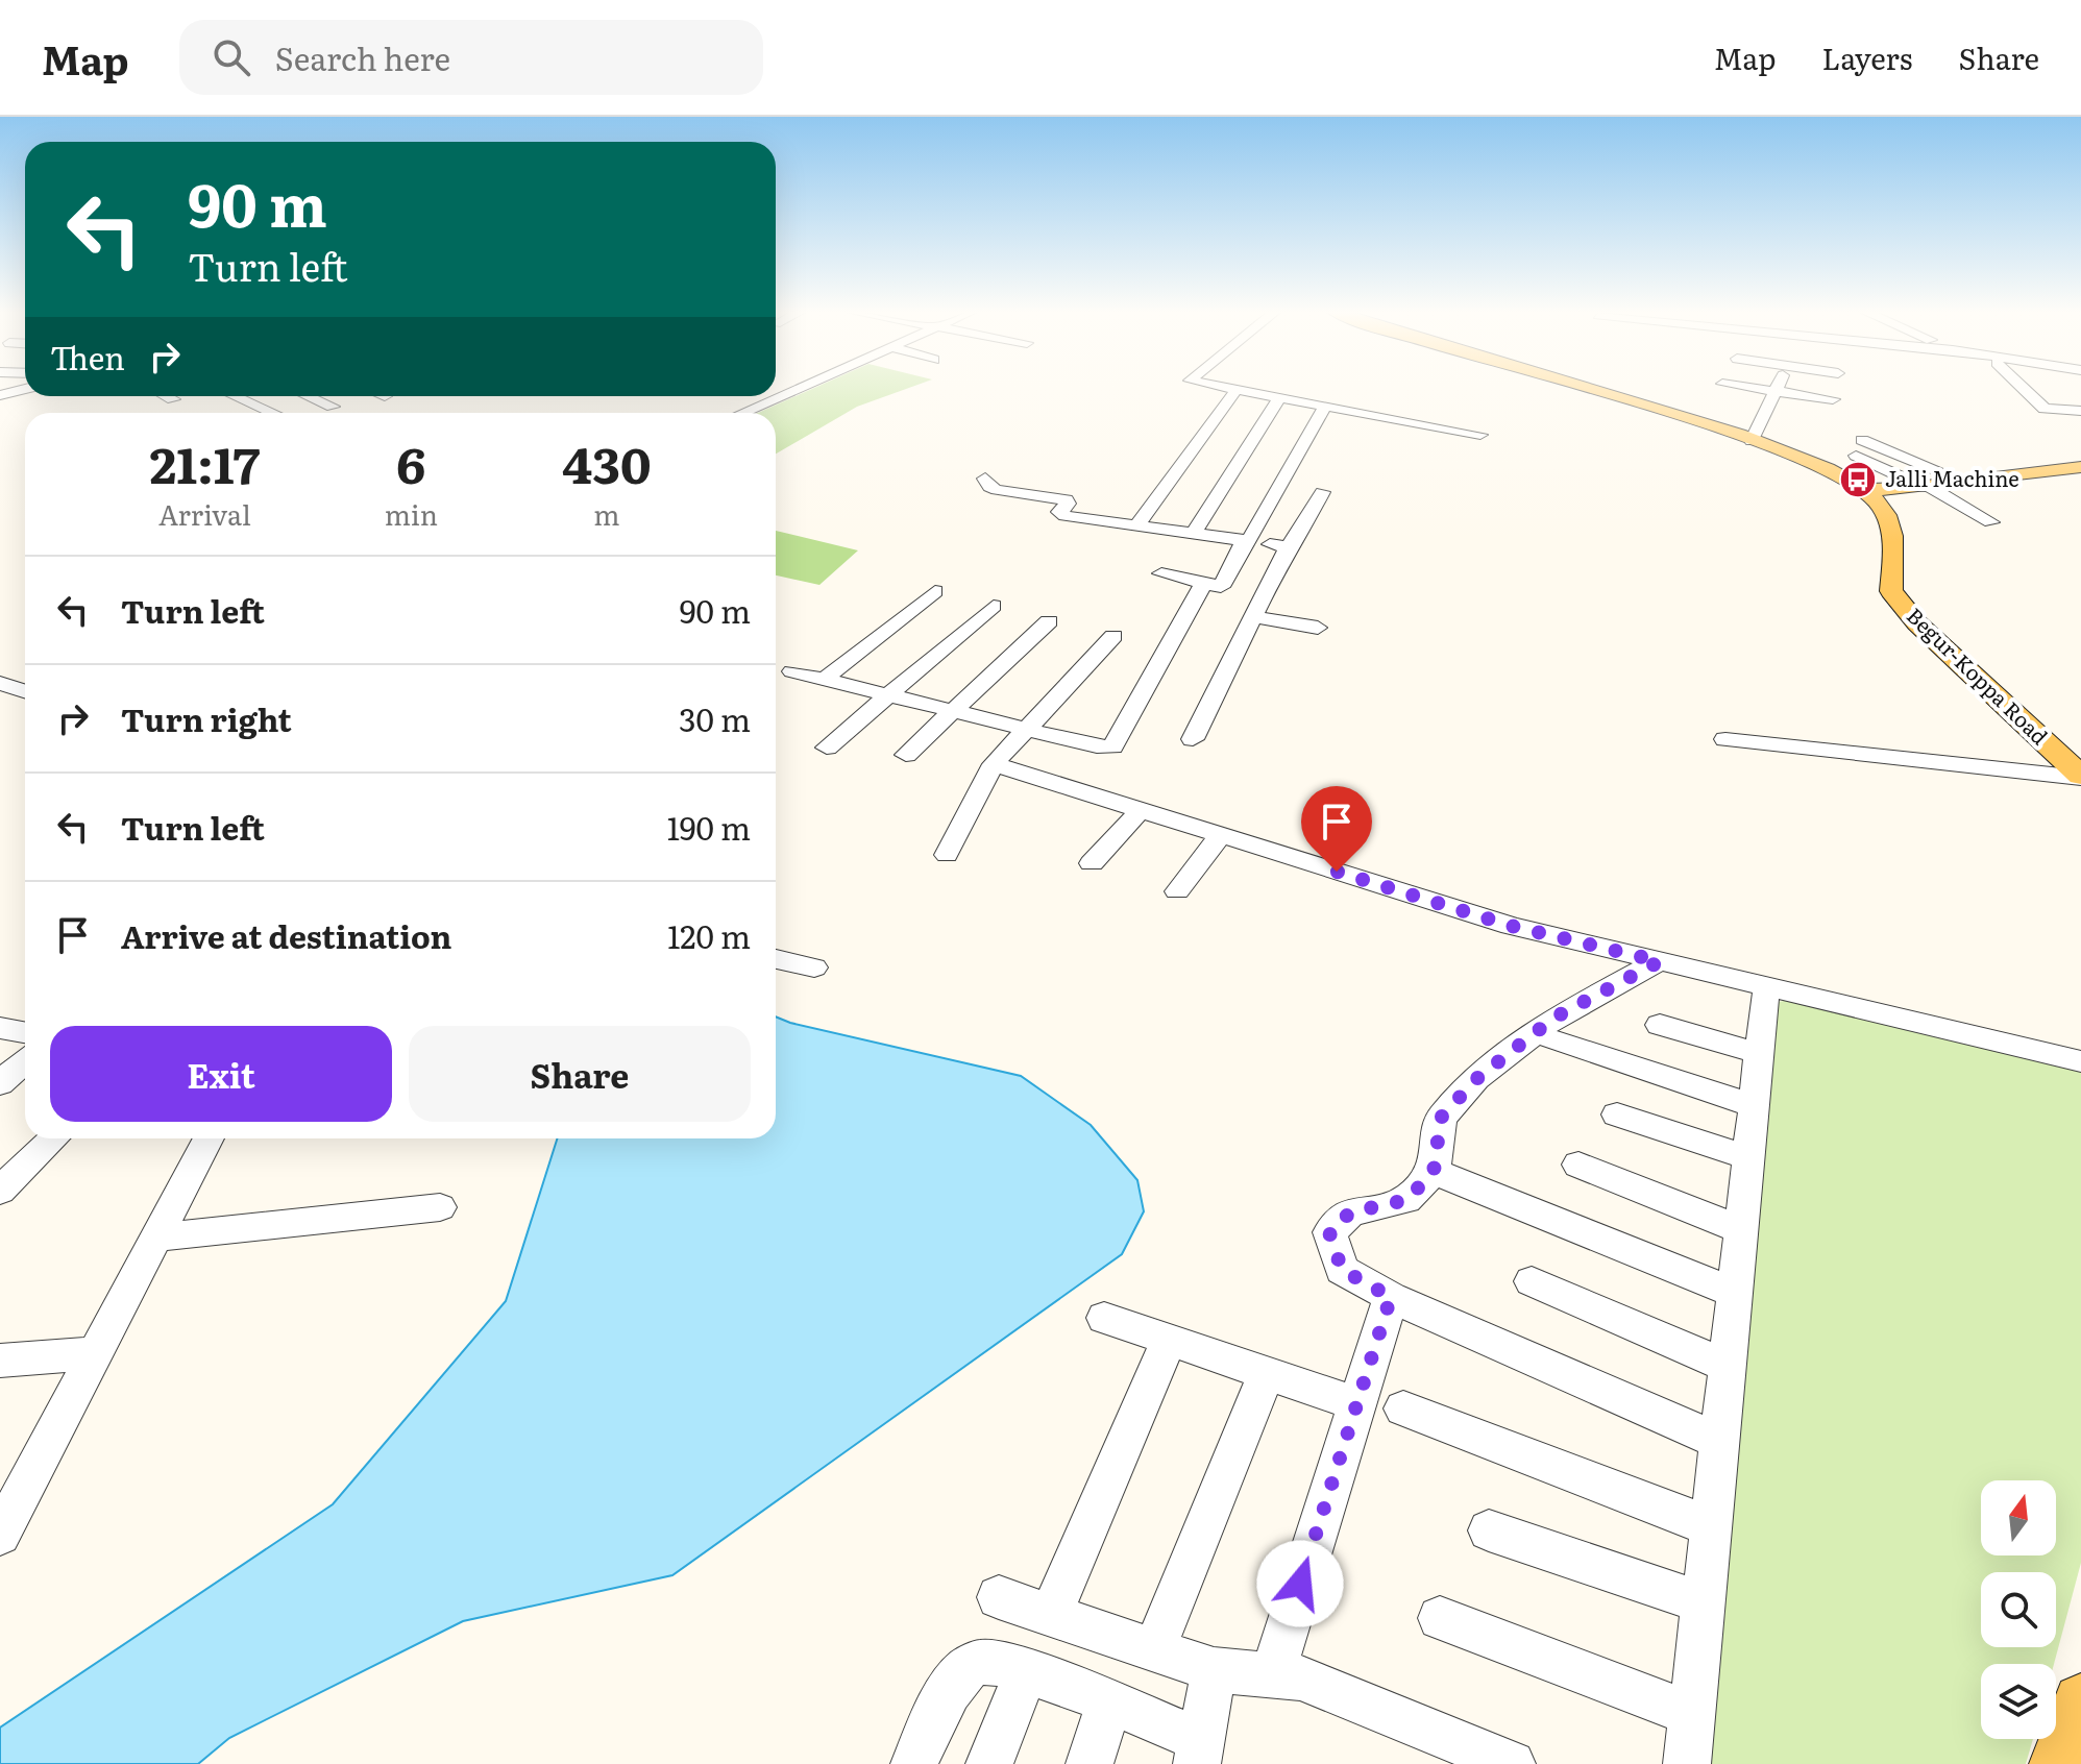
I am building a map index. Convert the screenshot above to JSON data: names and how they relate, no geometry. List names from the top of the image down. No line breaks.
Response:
{"streets":{"main road":["Begur-Koppa Road"]},"places":{"bus stop":["Jalli Machine"]},"north":"top","page":{"header":"Map","search":"Search here","nav":["Map","Layers","Share"],"turn":["90 m","Turn left"],"then":"Then","eta":["21:17","Arrival","6","min","430","m"],"list":[{"name":"Turn left","value":"90 m"},{"name":"Turn right","value":"30 m"},{"name":"Turn left","value":"190 m"},{"name":"Arrive at destination","value":"120 m"}],"buttons":["Exit","Share"]}}
